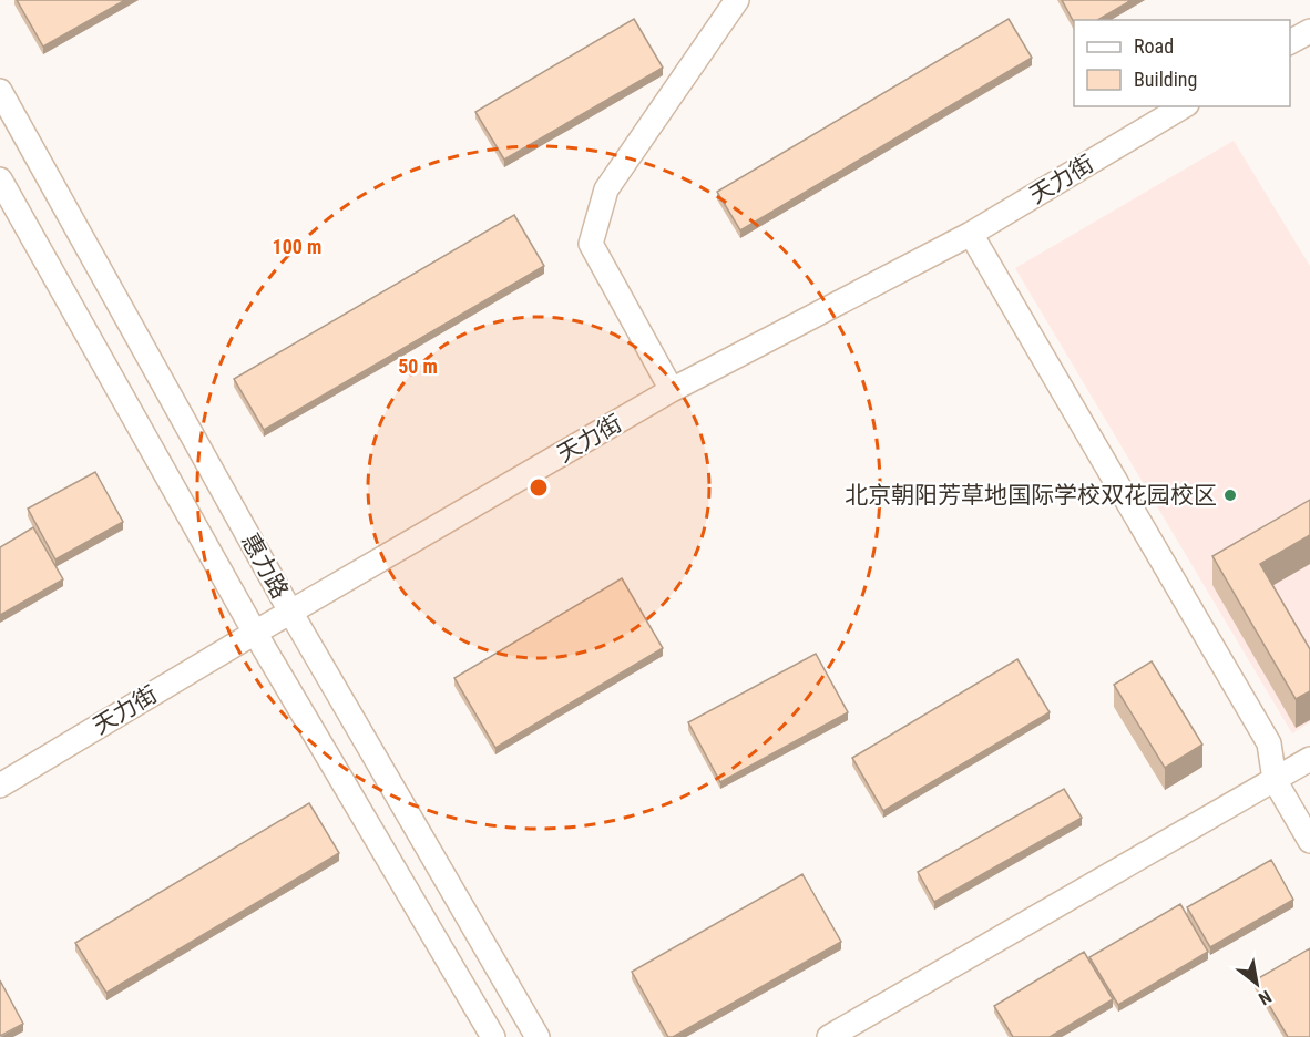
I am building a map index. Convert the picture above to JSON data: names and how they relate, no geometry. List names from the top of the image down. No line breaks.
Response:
{"streets":{"street":["天力街","惠力路"]},"crossings":[["天力街","惠力路"]],"places":["北京朝阳芳草地国际学校双花园校区"],"legend":["Road","Building"],"north":"bottom right","rings":["100 m","50 m"]}
